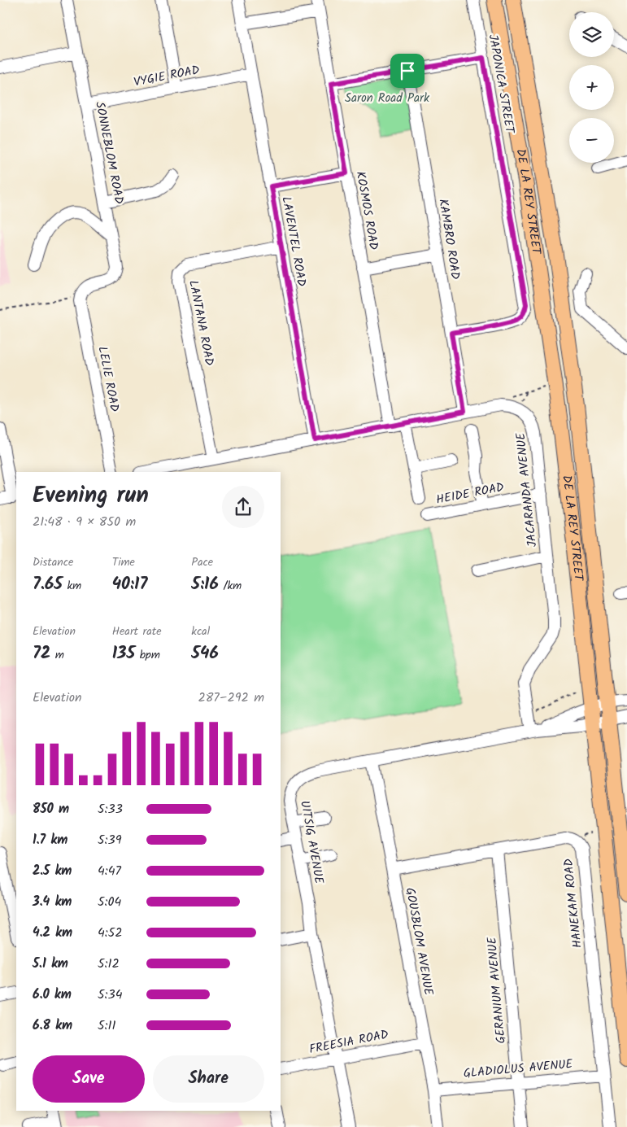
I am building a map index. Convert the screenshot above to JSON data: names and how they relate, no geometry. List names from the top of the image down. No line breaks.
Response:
{"streets":{"main road":["DE LA REY STREET"],"street":["VYGIE ROAD","JAPONICA STREET","SONNEBLOM ROAD","KOSMOS ROAD","KAMBRO ROAD","LAVENTEL ROAD","LANTANA ROAD","LELIE ROAD","JACARANDA AVENUE","HEIDE ROAD","UITSIG AVENUE","HANEKAM ROAD","GOUSBLOM AVENUE","GERANIUM AVENUE","FREESIA ROAD","GLADIOLUS AVENUE"]},"crossings":[["VYGIE ROAD","SONNEBLOM ROAD"],["VYGIE ROAD","LAVENTEL ROAD"],["JAPONICA STREET","KAMBRO ROAD"],["SONNEBLOM ROAD","LELIE ROAD"],["DE LA REY STREET","UITSIG AVENUE"],["KOSMOS ROAD","JACARANDA AVENUE"],["KAMBRO ROAD","JACARANDA AVENUE"],["LAVENTEL ROAD","LANTANA ROAD"],["LAVENTEL ROAD","JACARANDA AVENUE"],["LANTANA ROAD","JACARANDA AVENUE"],["JACARANDA AVENUE","HEIDE ROAD"],["JACARANDA AVENUE","UITSIG AVENUE"],["UITSIG AVENUE","GOUSBLOM AVENUE"],["UITSIG AVENUE","FREESIA ROAD"],["HANEKAM ROAD","GOUSBLOM AVENUE"],["HANEKAM ROAD","GERANIUM AVENUE"],["HANEKAM ROAD","GLADIOLUS AVENUE"],["GOUSBLOM AVENUE","FREESIA ROAD"],["GOUSBLOM AVENUE","GLADIOLUS AVENUE"],["GERANIUM AVENUE","GLADIOLUS AVENUE"]],"parks":["Saron Road Park"],"page":{"map_buttons":["+","−"],"heading":["Evening run","21:48 · 9 × 850 m"],"stats":[["Distance","7.65 km"],["Time","40:17"],["Pace","5:16 /km"],["Elevation","72 m"],["Heart rate","135 bpm"],["kcal","546"]],"chart":["Elevation","287–292 m"],"list":[{"name":"850 m","note":"5:33"},{"name":"1.7 km","note":"5:39"},{"name":"2.5 km","note":"4:47"},{"name":"3.4 km","note":"5:04"},{"name":"4.2 km","note":"4:52"},{"name":"5.1 km","note":"5:12"},{"name":"6.0 km","note":"5:34"},{"name":"6.8 km","note":"5:11"}],"buttons":["Save","Share"]}}
